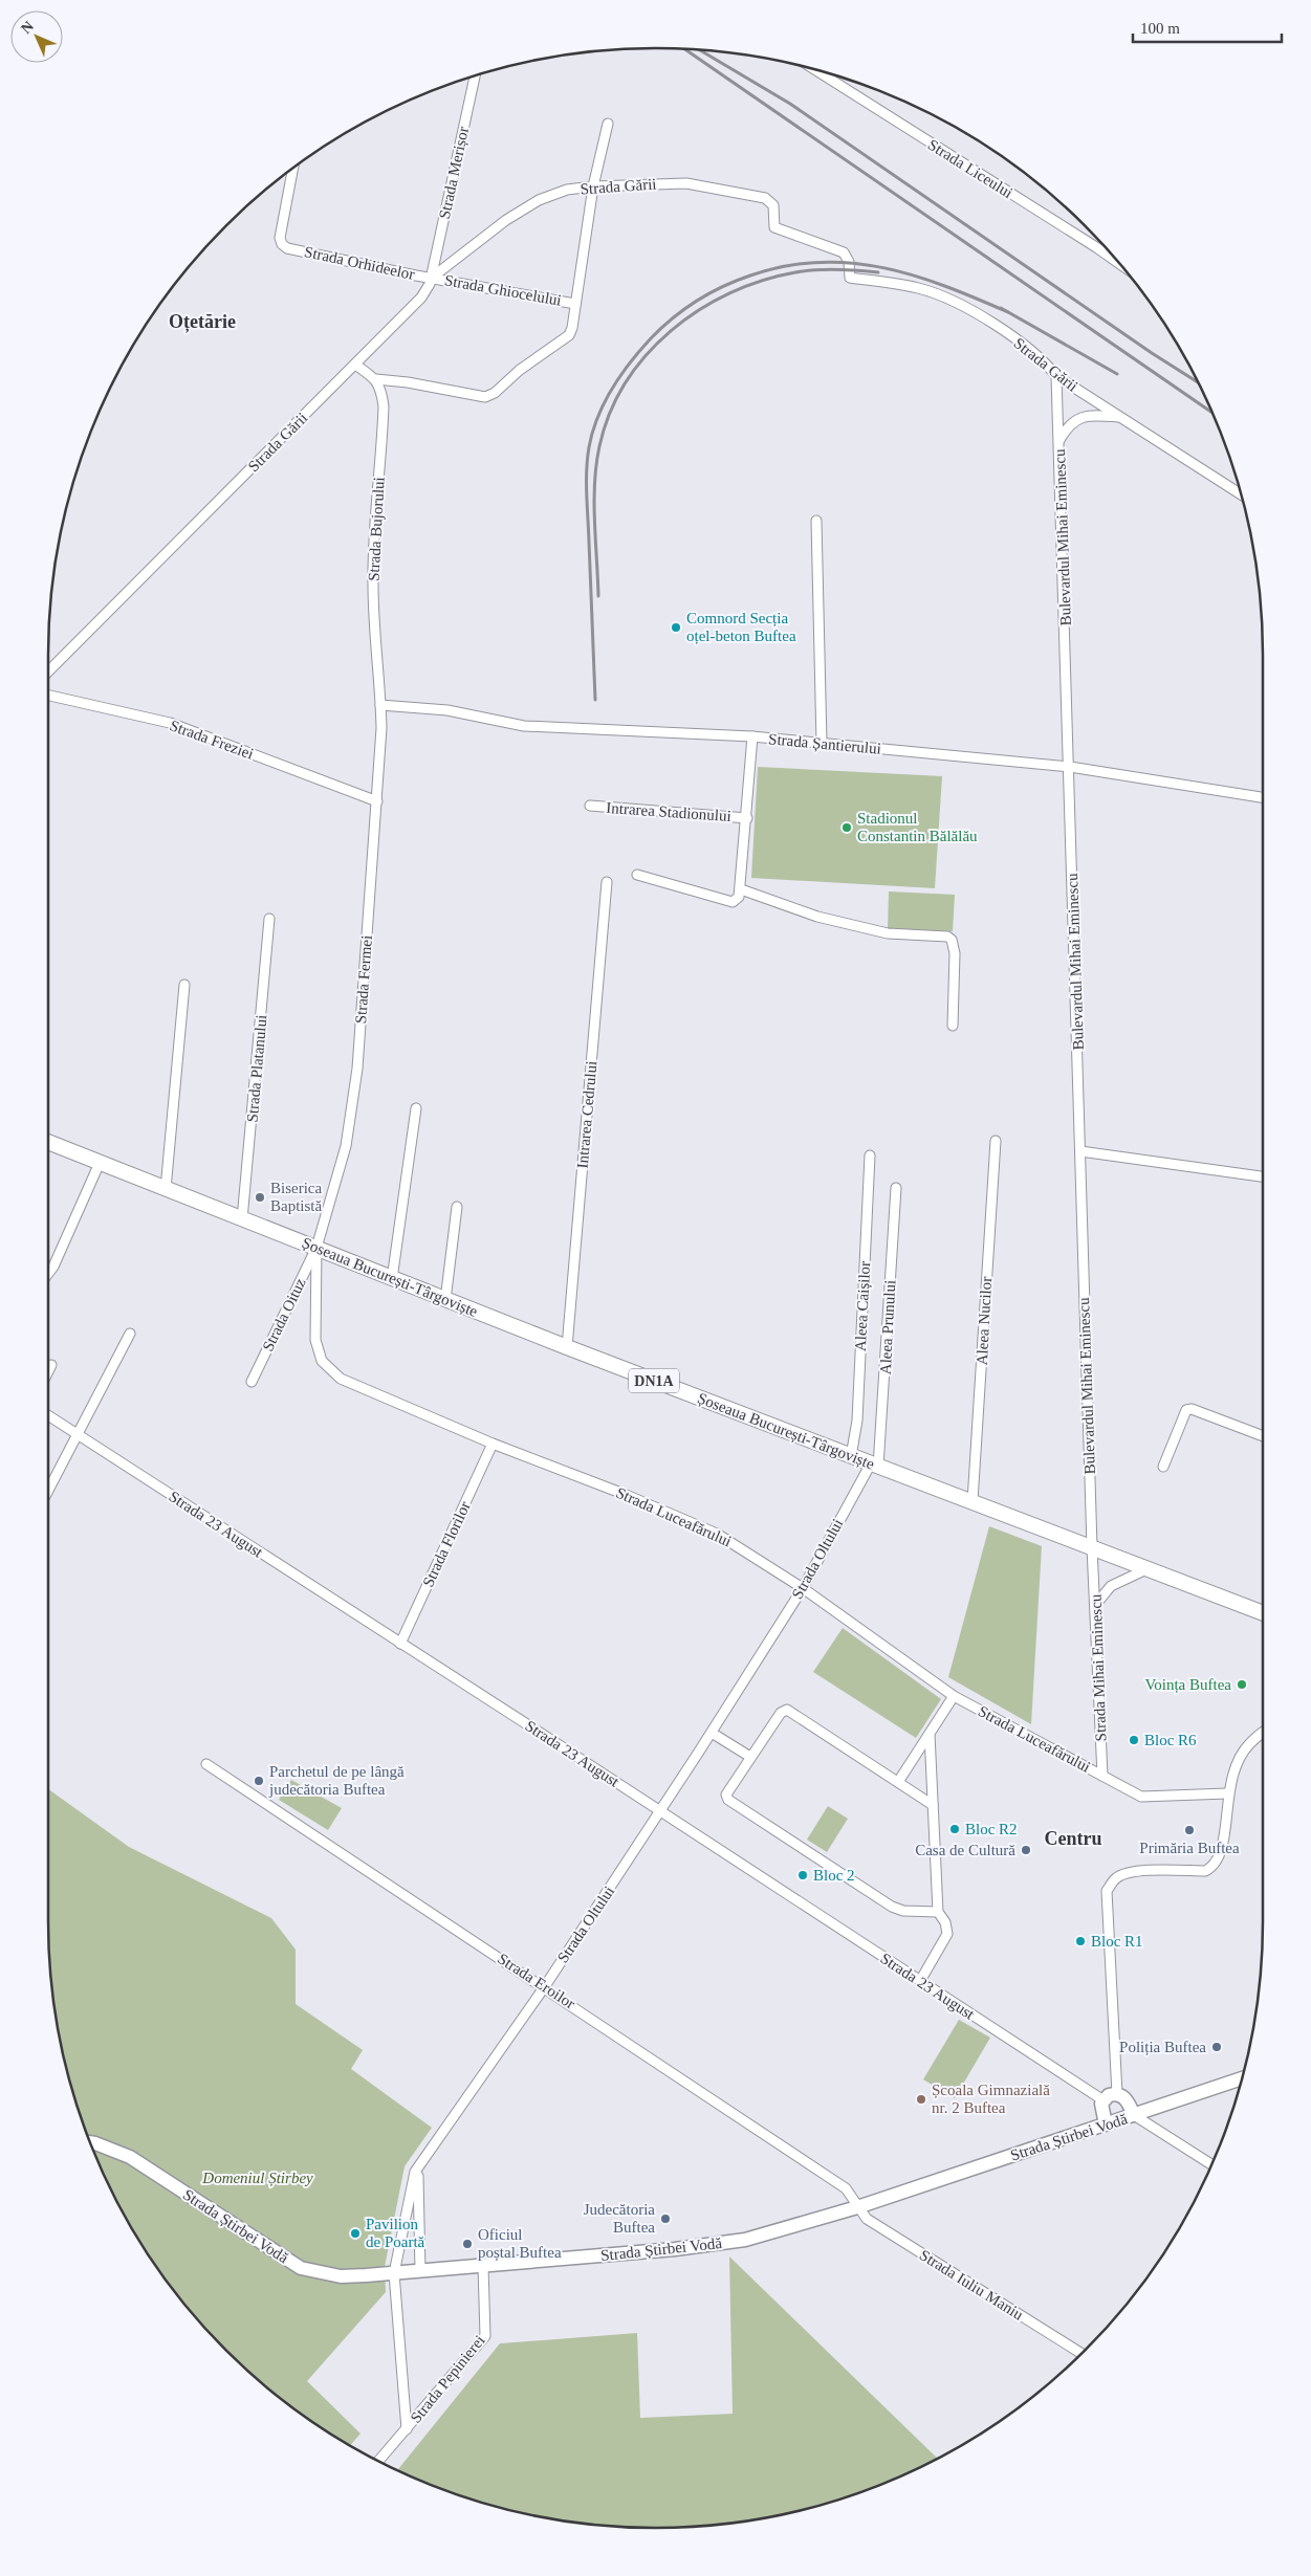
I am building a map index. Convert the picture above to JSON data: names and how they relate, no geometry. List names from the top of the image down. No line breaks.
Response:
{"streets":{"main road":["Șoseaua București-Târgoviște","DN1A"],"street":["Strada Liceului","Strada Merișor","Strada Gării","Strada Orhideelor","Strada Ghiocelului","Strada Bujorului","Bulevardul Mihai Eminescu","Strada Freziei","Strada Șantierului","Intrarea Stadionului","Strada Fermei","Strada Platanului","Intrarea Cedrului","Aleea Caișilor","Strada Oituz","Aleea Nucilor","Aleea Prunului","Strada Luceafărului","Strada 23 August","Strada Florilor","Strada Oltului","Strada Mihai Eminescu","Strada Eroilor","Strada Știrbei Vodă","Strada Iuliu Maniu","Strada Pepinierei"]},"crossings":[["Strada Merișor","Strada Gării"],["Strada Merișor","Strada Orhideelor"],["Strada Merișor","Strada Ghiocelului"],["Strada Gării","Strada Orhideelor"],["Strada Gării","Strada Ghiocelului"],["Strada Gării","Bulevardul Mihai Eminescu"],["Strada Orhideelor","Strada Ghiocelului"],["Strada Bujorului","Strada Șantierului"],["Strada Bujorului","Strada Fermei"],["Bulevardul Mihai Eminescu","Strada Șantierului"],["Bulevardul Mihai Eminescu","Șoseaua București-Târgoviște"],["Bulevardul Mihai Eminescu","Strada Mihai Eminescu"],["Strada Freziei","Strada Fermei"],["Strada Șantierului","Intrarea Stadionului"],["Strada Șantierului","Strada Fermei"],["Strada Fermei","Șoseaua București-Târgoviște"],["Strada Fermei","Strada Oituz"],["Strada Fermei","Strada Luceafărului"],["Strada Platanului","Șoseaua București-Târgoviște"],["Intrarea Cedrului","Șoseaua București-Târgoviște"],["Șoseaua București-Târgoviște","Aleea Caișilor"],["Șoseaua București-Târgoviște","Strada Oituz"],["Șoseaua București-Târgoviște","Aleea Nucilor"],["Șoseaua București-Târgoviște","Aleea Prunului"],["Șoseaua București-Târgoviște","Strada Luceafărului"],["Șoseaua București-Târgoviște","Strada Oltului"],["Șoseaua București-Târgoviște","Strada Mihai Eminescu"],["Strada Oituz","Strada Luceafărului"],["Aleea Prunului","Strada Oltului"],["Strada Luceafărului","Strada Florilor"],["Strada Luceafărului","Strada Oltului"],["Strada Luceafărului","Strada Mihai Eminescu"],["Strada 23 August","Strada Florilor"],["Strada 23 August","Strada Oltului"],["Strada Oltului","Strada Eroilor"],["Strada Oltului","Strada Știrbei Vodă"],["Strada Oltului","Strada Pepinierei"],["Strada Eroilor","Strada Știrbei Vodă"],["Strada Eroilor","Strada Iuliu Maniu"],["Strada Știrbei Vodă","Strada Iuliu Maniu"],["Strada Știrbei Vodă","Strada Pepinierei"]],"districts":["Oțetărie","Centru"],"parks":["Domeniul Știrbey"],"places":["Comnord Secția oțel-beton Buftea","Stadionul Constantin Bălălău","Biserica Baptistă","Voința Buftea","Bloc R6","Parchetul de pe lângă judecătoria Buftea","Bloc R2","Primăria Buftea","Casa de Cultură","Bloc 2","Bloc R1","Poliția Buftea","Școala Gimnazială nr. 2 Buftea","Judecătoria Buftea","Pavilion de Poartă","Oficiul poștal Buftea"],"scale_bar":"100 m","north":"top left"}
